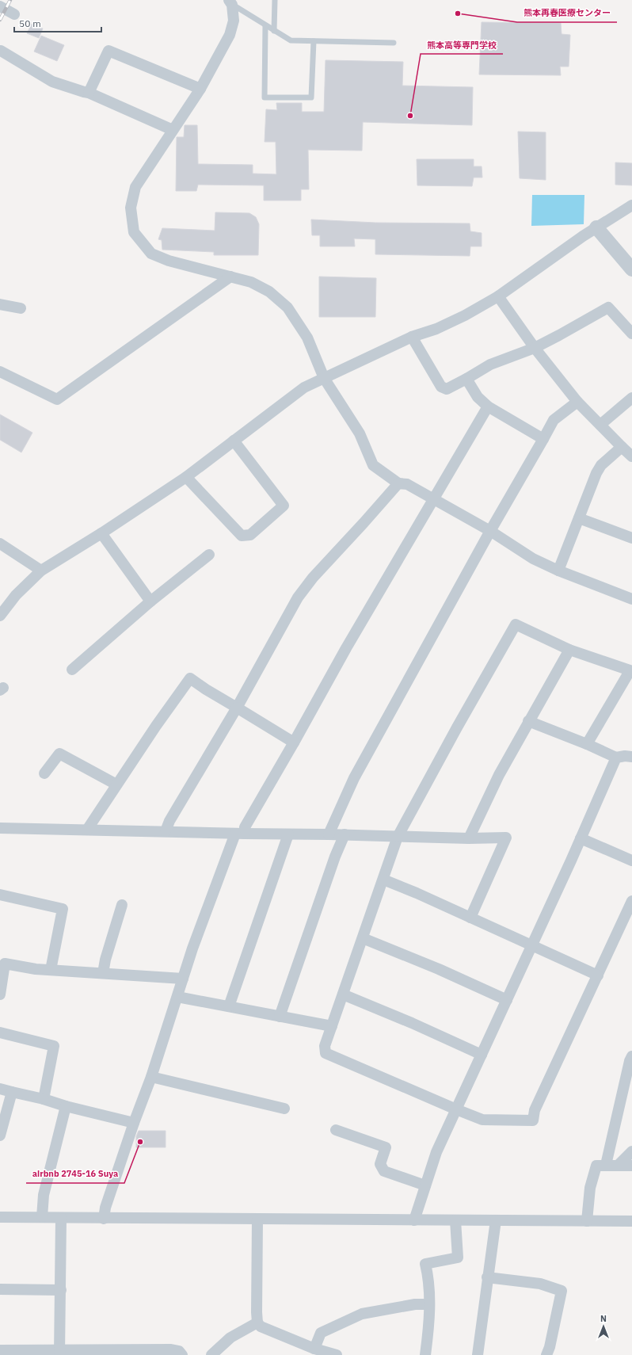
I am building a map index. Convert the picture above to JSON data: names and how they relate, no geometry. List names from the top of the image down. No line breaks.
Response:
{"places":["熊本再春医療センター","熊本高等専門学校","airbnb 2745-16 Suya"],"scale_bar":"50 m","north":"top"}
